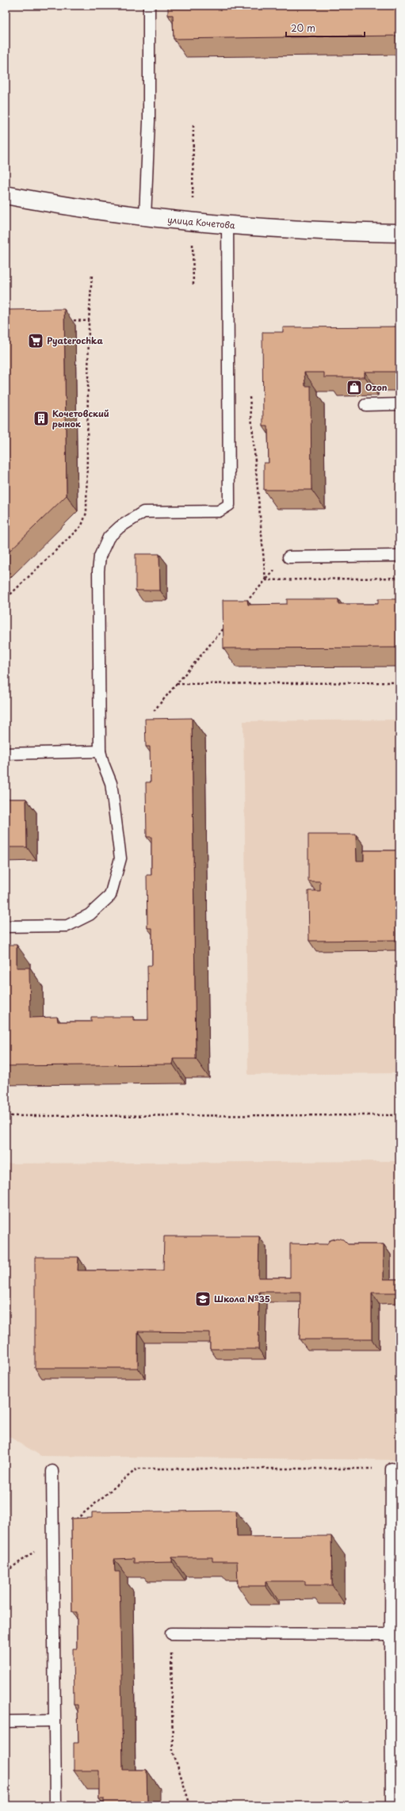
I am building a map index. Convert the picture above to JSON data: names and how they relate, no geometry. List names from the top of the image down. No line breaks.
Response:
{"streets":{"main road":["улица Кочетова"]},"places":{"supermarket":["Pyaterochka"],"shop":["Ozon"],"building":["Кочетовский рынок"],"school or university":["Школа №35"]},"scale_bar":"20 m"}
